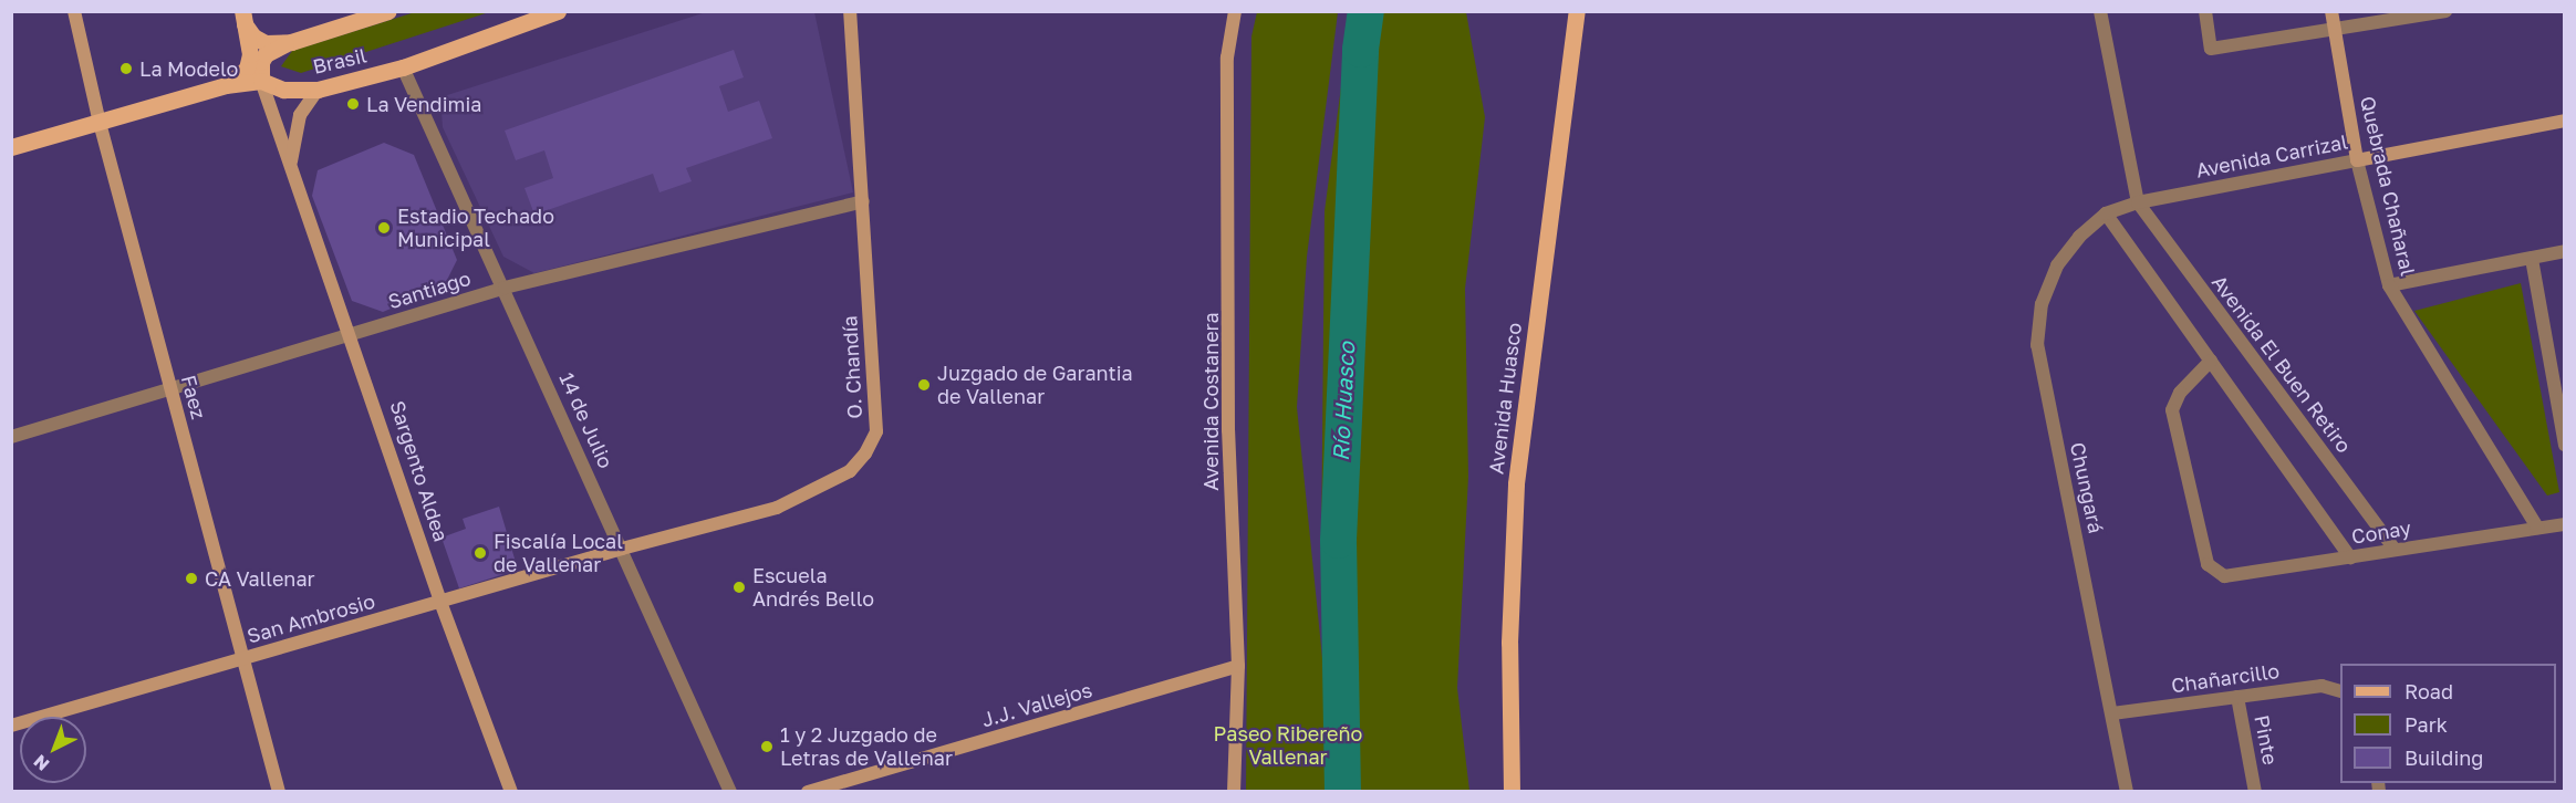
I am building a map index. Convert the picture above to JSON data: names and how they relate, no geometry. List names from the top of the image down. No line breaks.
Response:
{"streets":{"main road":["Brasil","Avenida Huasco"],"street":["Avenida Carrizal","Quebrada Chañaral","Santiago","Avenida El Buen Retiro","O. Chandía","Faez","Avenida Costanera","14 de Julio","Sargento Aldea","Chungará","Conay","San Ambrosio","Chañarcillo","J.J. Vallejos","Pinte"]},"crossings":[["Brasil","Faez"],["Brasil","14 de Julio"],["Brasil","Sargento Aldea"],["Avenida Carrizal","Quebrada Chañaral"],["Avenida Carrizal","Avenida El Buen Retiro"],["Avenida Carrizal","Chungará"],["Quebrada Chañaral","Conay"],["Santiago","O. Chandía"],["Santiago","Faez"],["Santiago","14 de Julio"],["Santiago","Sargento Aldea"],["Avenida El Buen Retiro","Conay"],["O. Chandía","14 de Julio"],["O. Chandía","San Ambrosio"],["Faez","San Ambrosio"],["Avenida Costanera","J.J. Vallejos"],["14 de Julio","San Ambrosio"],["Sargento Aldea","San Ambrosio"],["Chungará","Chañarcillo"],["Chañarcillo","Pinte"]],"water":["Río Huasco"],"parks":["Paseo Ribereño Vallenar"],"places":["La Modelo","La Vendimia","Estadio Techado Municipal","Juzgado de Garantia de Vallenar","Fiscalía Local de Vallenar","CA Vallenar","Escuela Andrés Bello","1 y 2 Juzgado de Letras de Vallenar"],"legend":["Road","Park","Building"],"north":"bottom left"}
